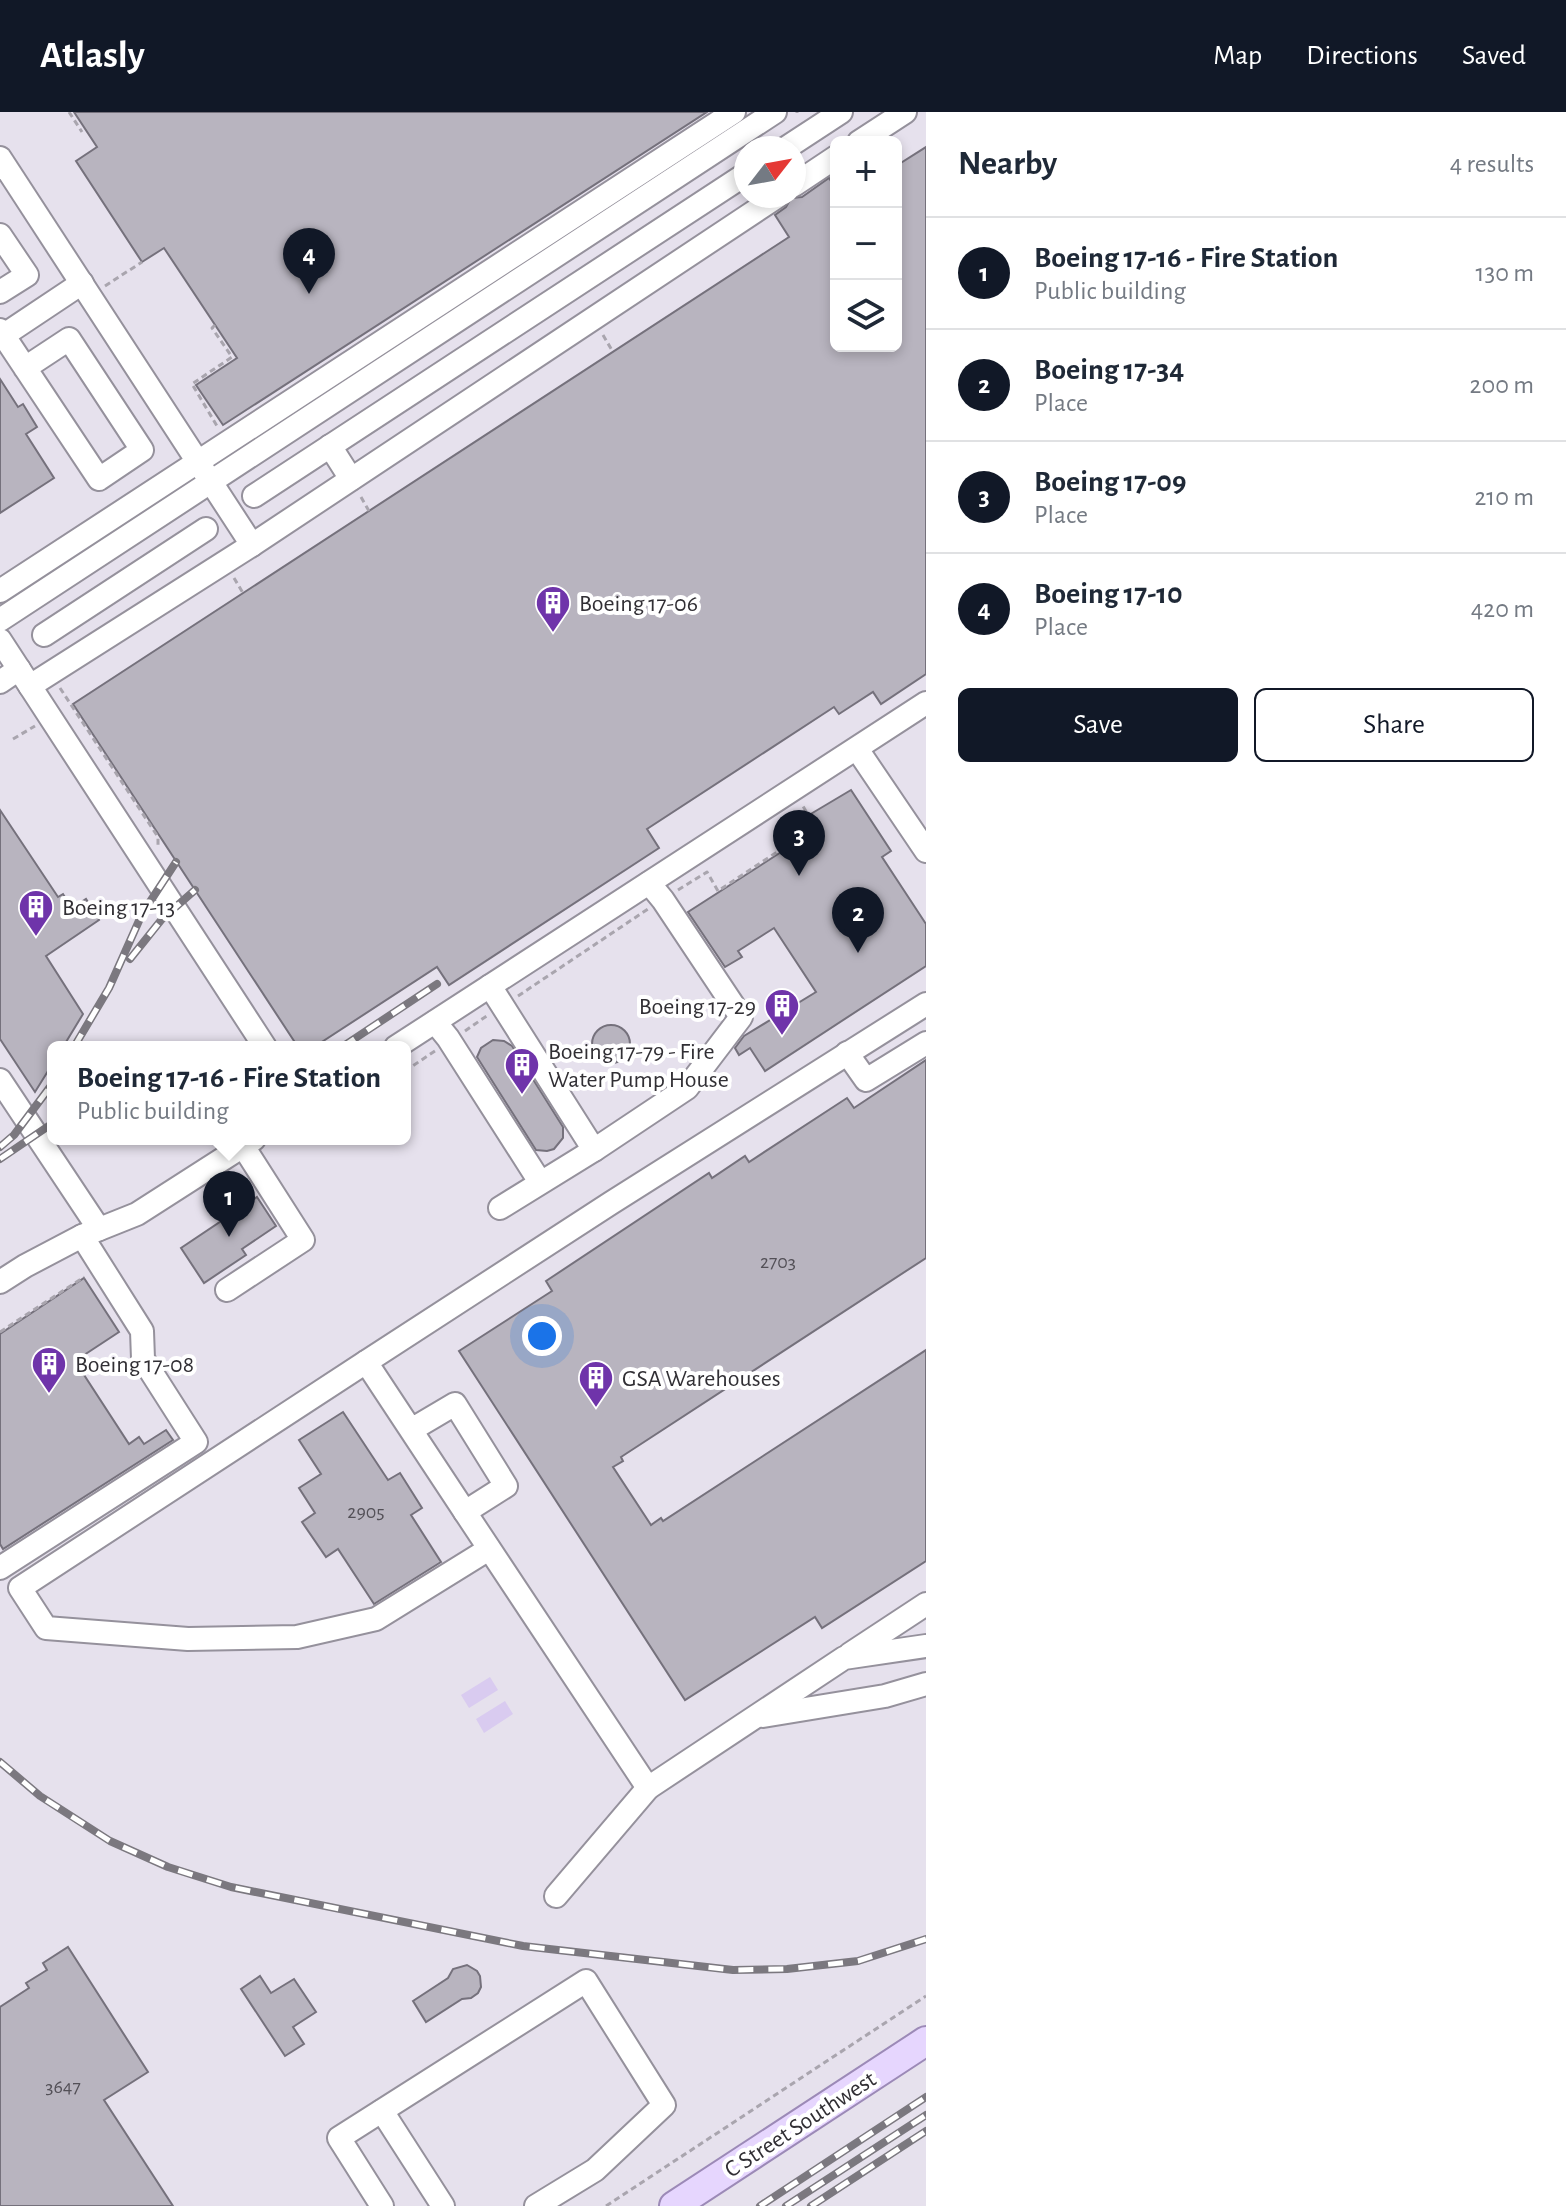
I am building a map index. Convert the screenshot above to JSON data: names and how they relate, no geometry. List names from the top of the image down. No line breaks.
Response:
{"streets":{"main road":["C Street Southwest"]},"places":{"building":["Boeing 17-06","Boeing 17-13","Boeing 17-29","Boeing 17-79 - Fire Water Pump House","Boeing 17-08","GSA Warehouses"]},"house_numbers":["2703","2905","3647"],"north":"top right","page":{"header":"Atlasly","nav":["Map","Directions","Saved"],"heading":["Nearby","4 results"],"map_buttons":["+","−"],"list":[{"mark":"1","name":"Boeing 17-16 - Fire Station","note":"Public building","value":"130 m"},{"mark":"2","name":"Boeing 17-34","note":"Place","value":"200 m"},{"mark":"3","name":"Boeing 17-09","note":"Place","value":"210 m"},{"mark":"4","name":"Boeing 17-10","note":"Place","value":"420 m"}],"pins":["4","3","2","1"],"buttons":["Save","Share"],"popup":["Boeing 17-16 - Fire Station","Public building"]}}
